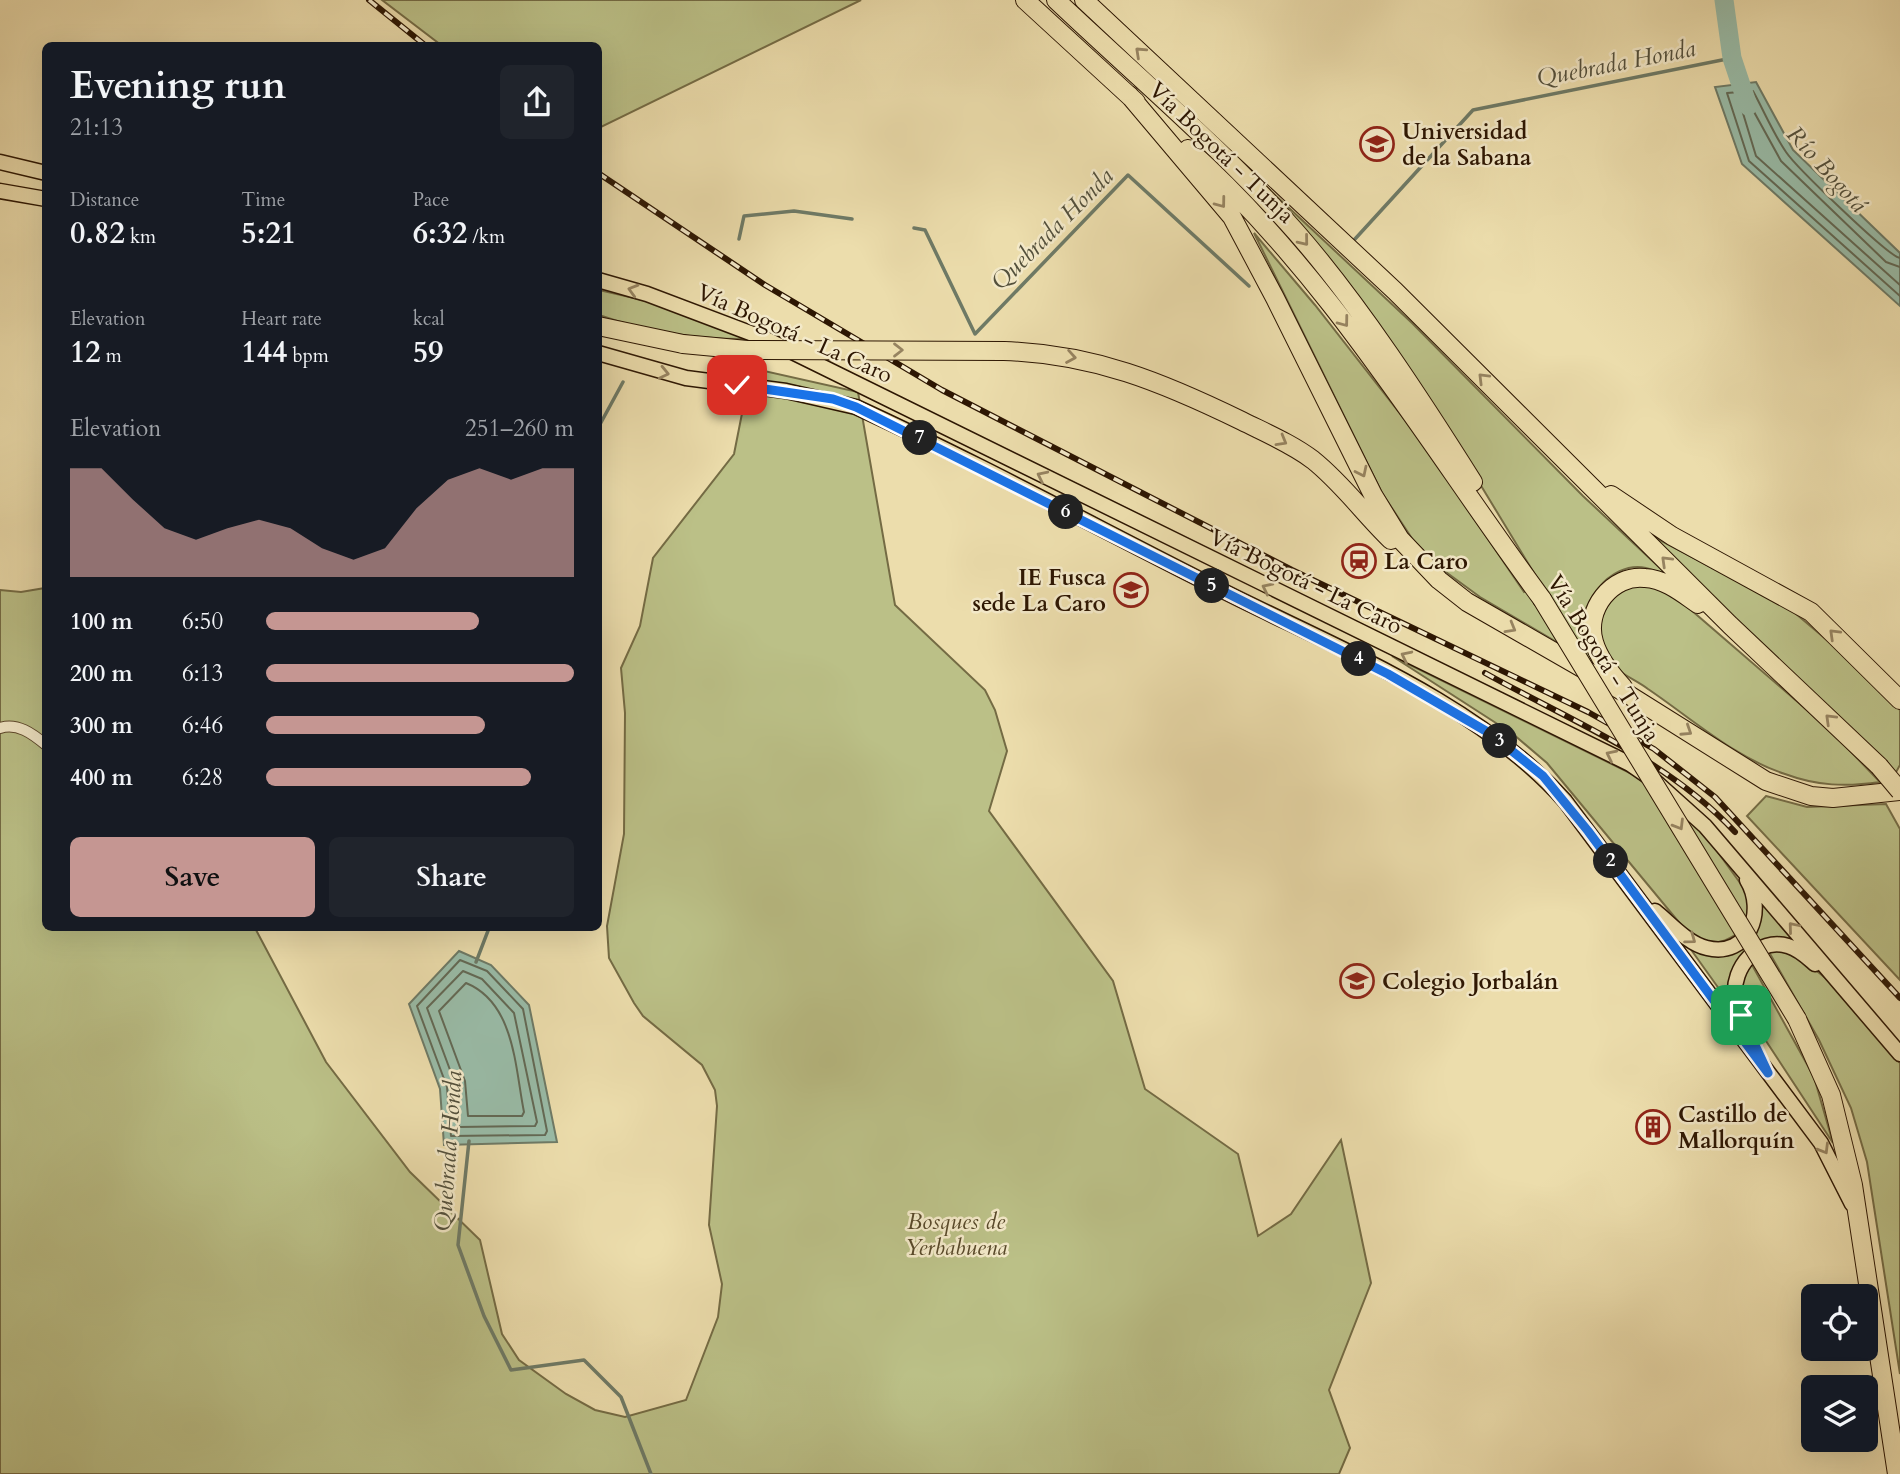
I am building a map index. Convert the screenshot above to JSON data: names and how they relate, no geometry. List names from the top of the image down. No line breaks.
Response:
{"streets":{"highway":["Vía Bogotá - Tunja"],"main road":["Vía Bogotá - La Caro"]},"crossings":[["Vía Bogotá - Tunja","Vía Bogotá - La Caro"]],"water":["Quebrada Honda","Río Bogotá"],"parks":["Bosques de Yerbabuena"],"places":{"school or university":["Universidad de la Sabana","IE Fusca sede La Caro","Colegio Jorbalán"],"station":["La Caro"],"building":["Castillo de Mallorquín"]},"page":{"heading":["Evening run","21:13"],"stats":[["Distance","0.82 km"],["Time","5:21"],["Pace","6:32 /km"],["Elevation","12 m"],["Heart rate","144 bpm"],["kcal","59"]],"chart":["Elevation","251–260 m"],"pins":["7","6","5","4","3","2"],"list":[{"name":"100 m","note":"6:50"},{"name":"200 m","note":"6:13"},{"name":"300 m","note":"6:46"},{"name":"400 m","note":"6:28"}],"buttons":["Save","Share"]}}
